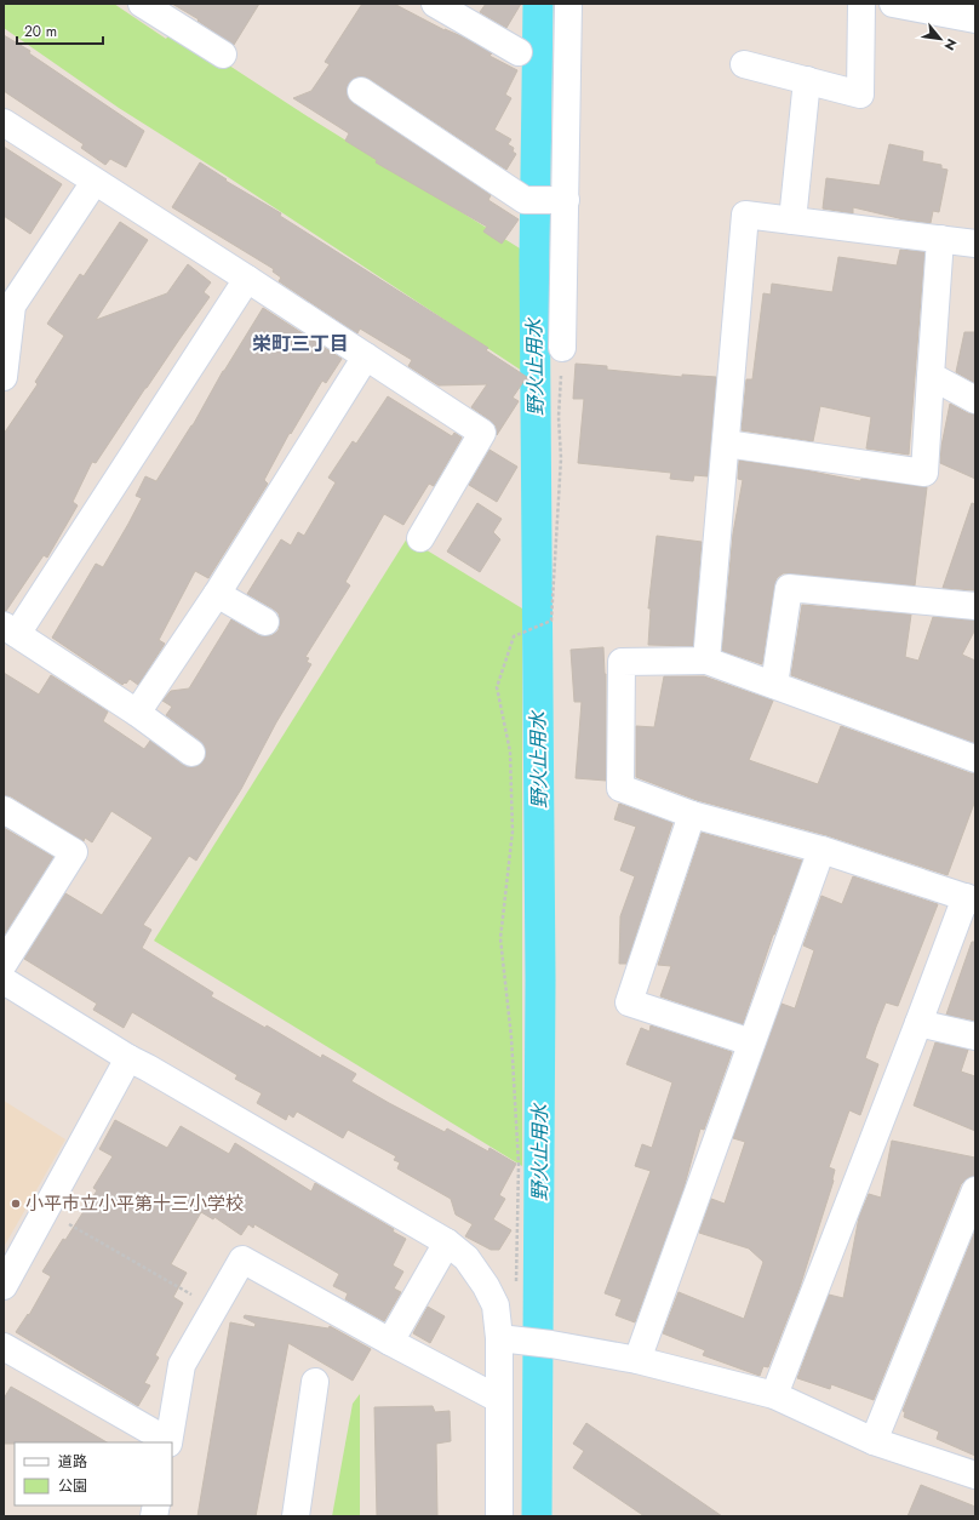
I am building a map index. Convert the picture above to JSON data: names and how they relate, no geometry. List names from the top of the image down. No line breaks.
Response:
{"districts":["栄町三丁目"],"water":["野火止用水"],"places":["小平市立小平第十三小学校"],"legend":["道路","公園"],"scale_bar":"20 m","north":"bottom right"}
